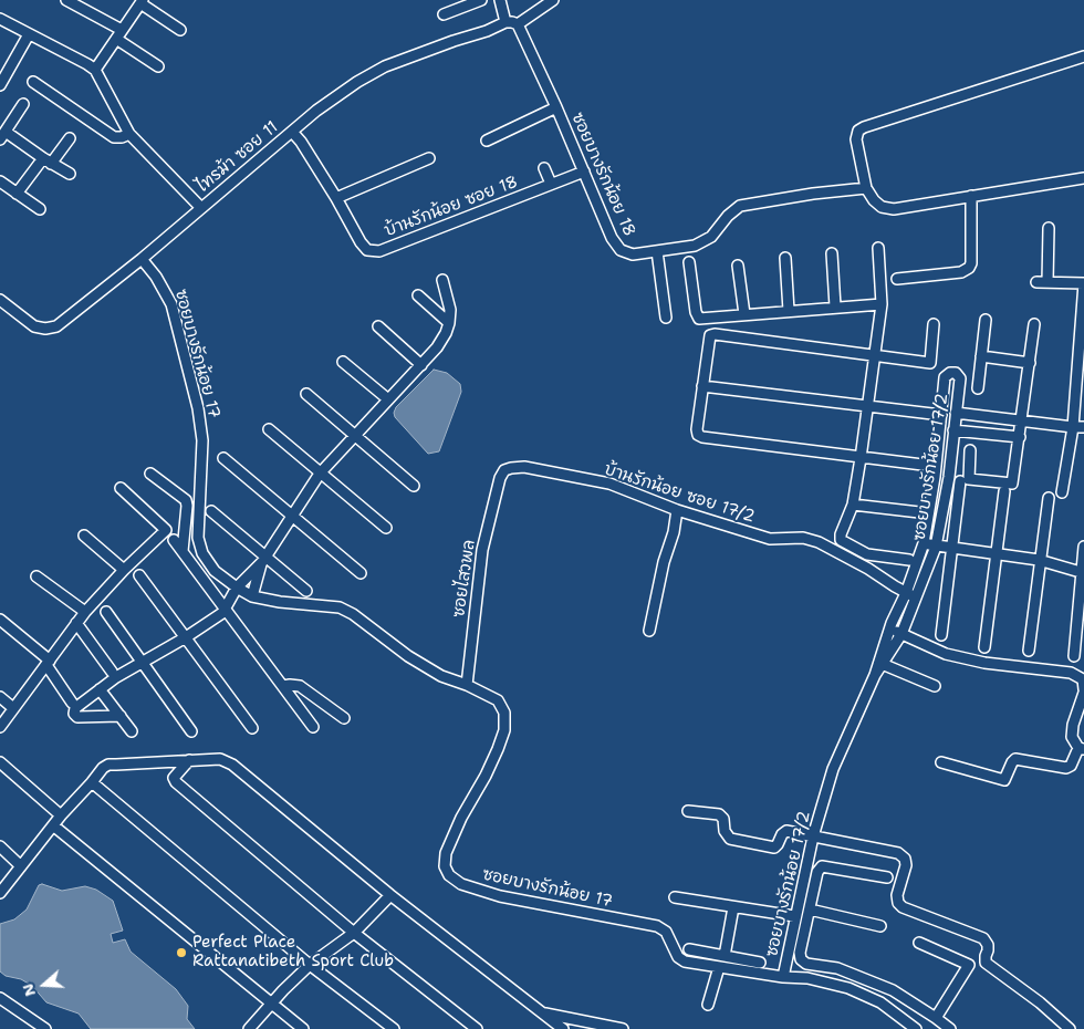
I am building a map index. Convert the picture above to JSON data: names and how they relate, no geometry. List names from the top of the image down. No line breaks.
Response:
{"streets":{"street":["ไทรม้า ซอย 11","ซอยบางรักน้อย 18","บ้านรักน้อย ซอย 18","ซอยบางรักน้อย 17","ซอยบางรักน้อย 17/2","บ้านรักน้อย ซอย 17/2","ซอยไสวพล"]},"crossings":[["ไทรม้า ซอย 11","บ้านรักน้อย ซอย 18"],["ไทรม้า ซอย 11","ซอยบางรักน้อย 17"],["ซอยบางรักน้อย 18","บ้านรักน้อย ซอย 18"],["ซอยบางรักน้อย 17","ซอยบางรักน้อย 17/2"],["ซอยบางรักน้อย 17","ซอยไสวพล"],["ซอยบางรักน้อย 17/2","บ้านรักน้อย ซอย 17/2"],["บ้านรักน้อย ซอย 17/2","ซอยไสวพล"]],"places":["Perfect Place Rattanatibeth Sport Club"],"north":"left"}
